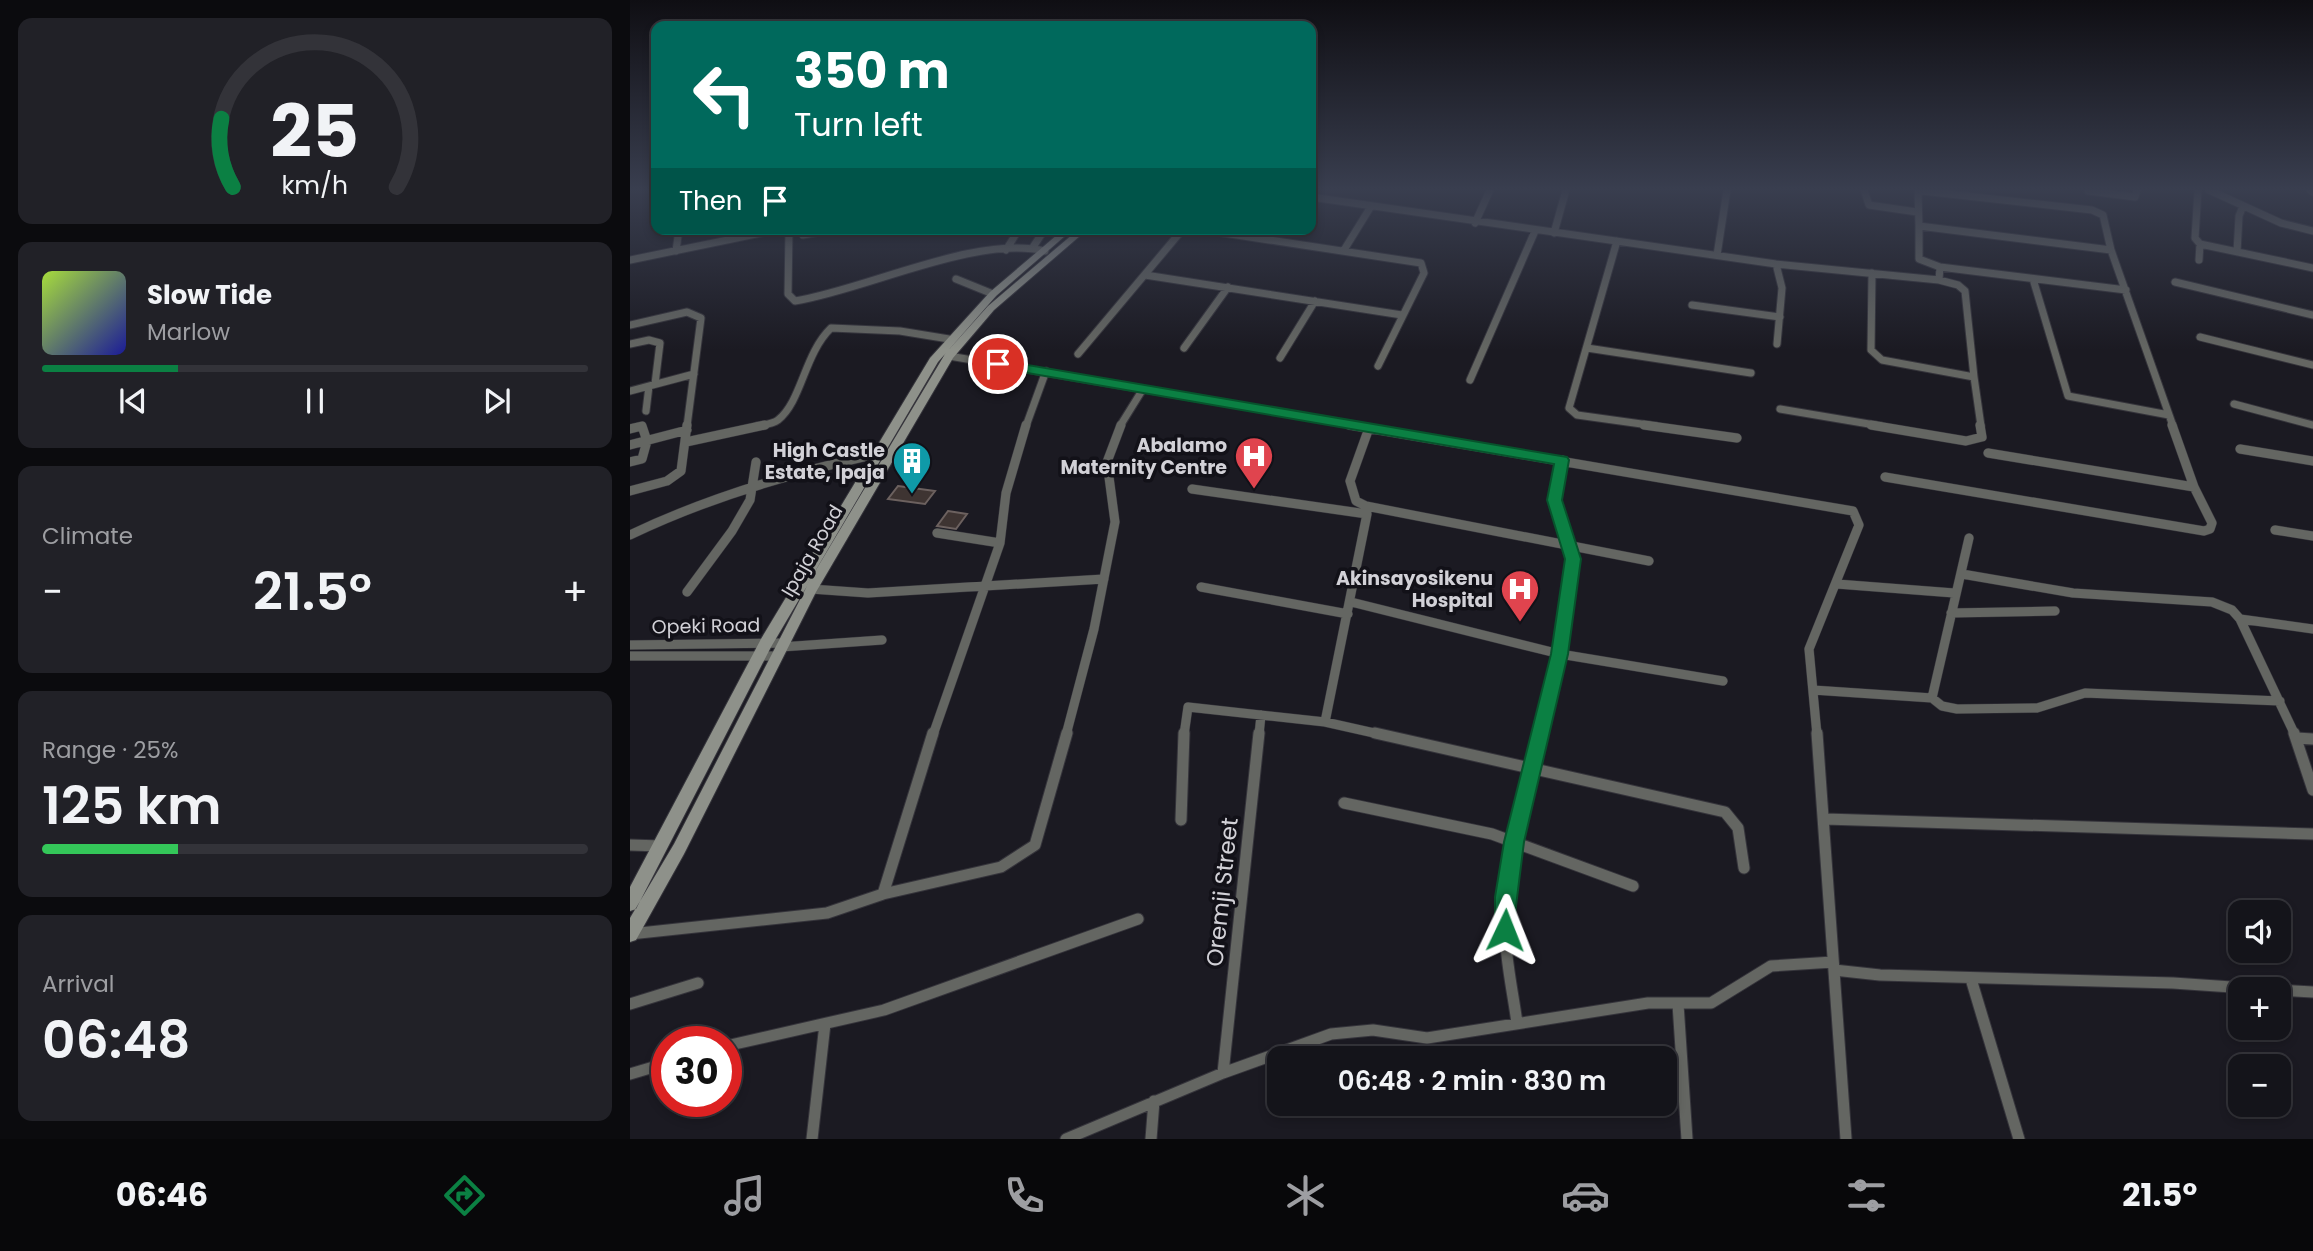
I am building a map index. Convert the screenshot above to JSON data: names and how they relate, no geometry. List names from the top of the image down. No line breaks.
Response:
{"streets":{"main road":["Ipaja Road"],"street":["Opeki Road","Oremji Street"]},"crossings":[["Ipaja Road","Opeki Road"]],"places":{"hospital":["Abalamo Maternity Centre","Akinsayosikenu Hospital"],"building":["High Castle Estate, Ipaja"]},"page":{"turn":["350 m","Turn left"],"then":"Then","song":["Slow Tide","Marlow"],"tile":["Climate",["Range · 25%","125 km"],["Arrival","06:48"]],"heat":["−","21.5°","+"],"map_buttons":["+","−"],"limit":"30","trip":"06:48 · 2 min · 830 m","tabs":["06:46","21.5°"],"gauge":["25","km/h"]}}
